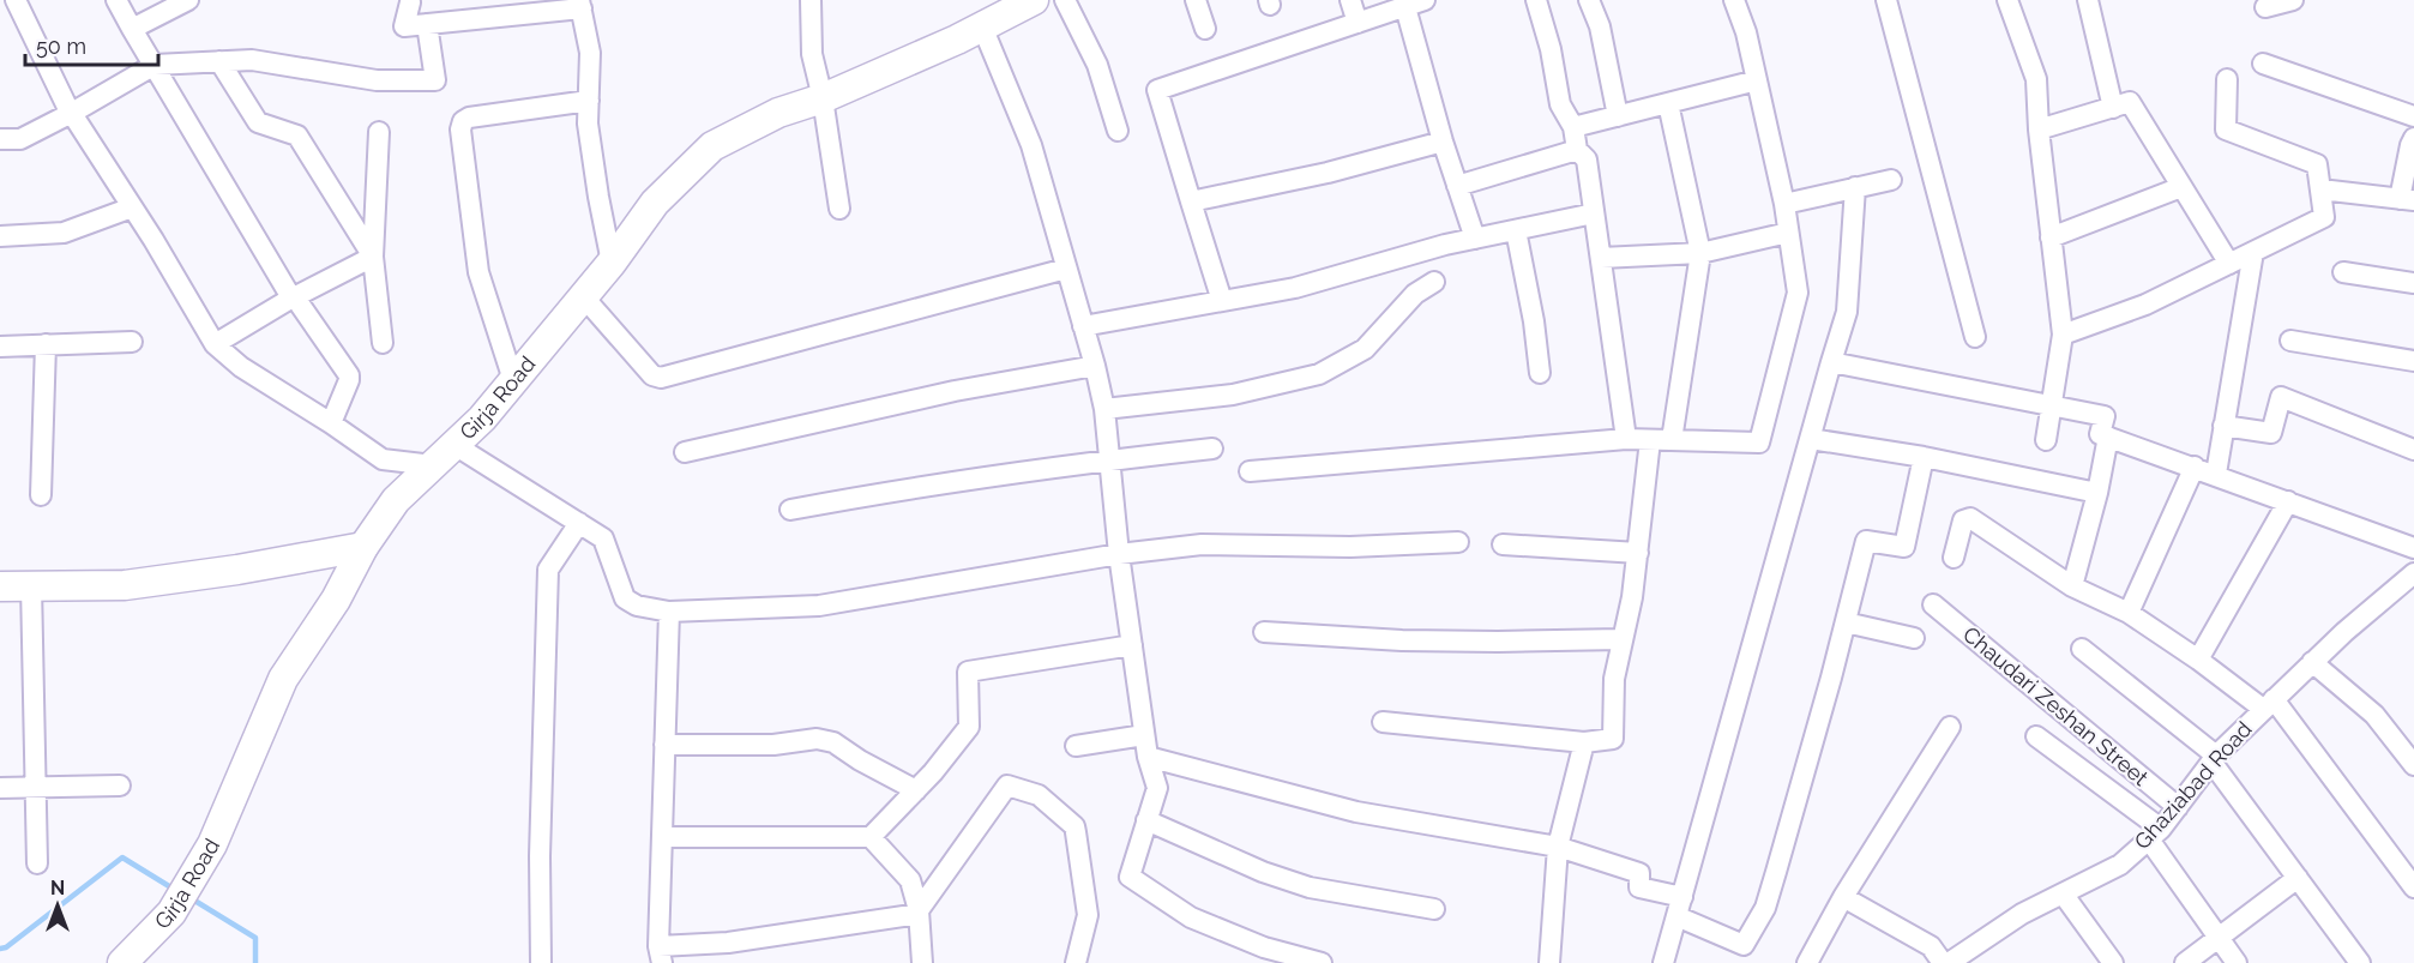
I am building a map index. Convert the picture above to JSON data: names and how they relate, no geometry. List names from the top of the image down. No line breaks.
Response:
{"streets":{"main road":["Girja Road"],"street":["Chaudari Zeshan Street","Ghaziabad Road"]},"crossings":[["Chaudari Zeshan Street","Ghaziabad Road"]],"scale_bar":"50 m","north":"top"}
